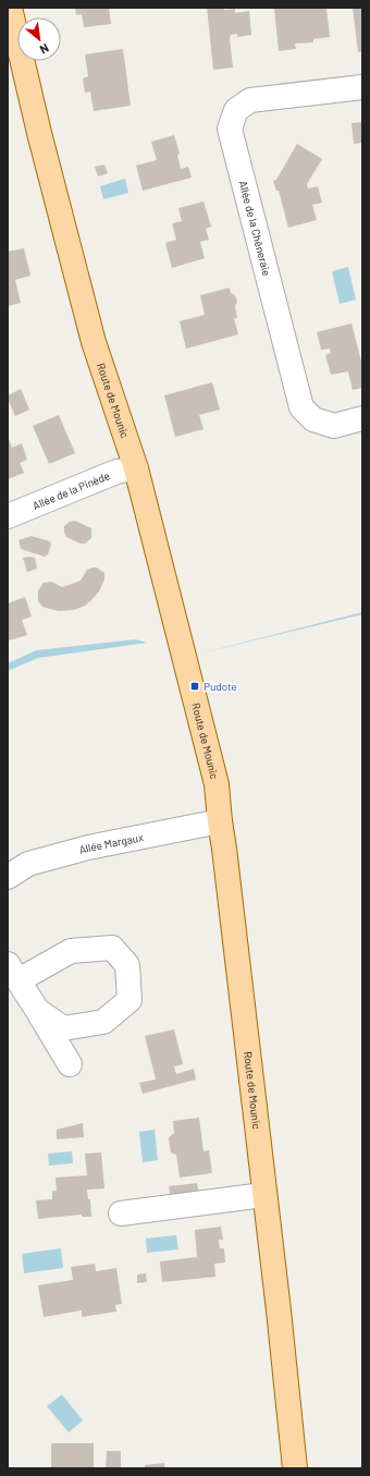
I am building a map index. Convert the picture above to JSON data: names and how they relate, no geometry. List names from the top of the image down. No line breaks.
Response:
{"streets":{"main road":["Route de Mounic"],"street":["Allée de la Chêneraie","Allée de la Pinède","Allée Margaux"]},"crossings":[["Route de Mounic","Allée de la Pinède"],["Route de Mounic","Allée Margaux"]],"places":{"transit":["Pudote"]},"north":"bottom right"}
